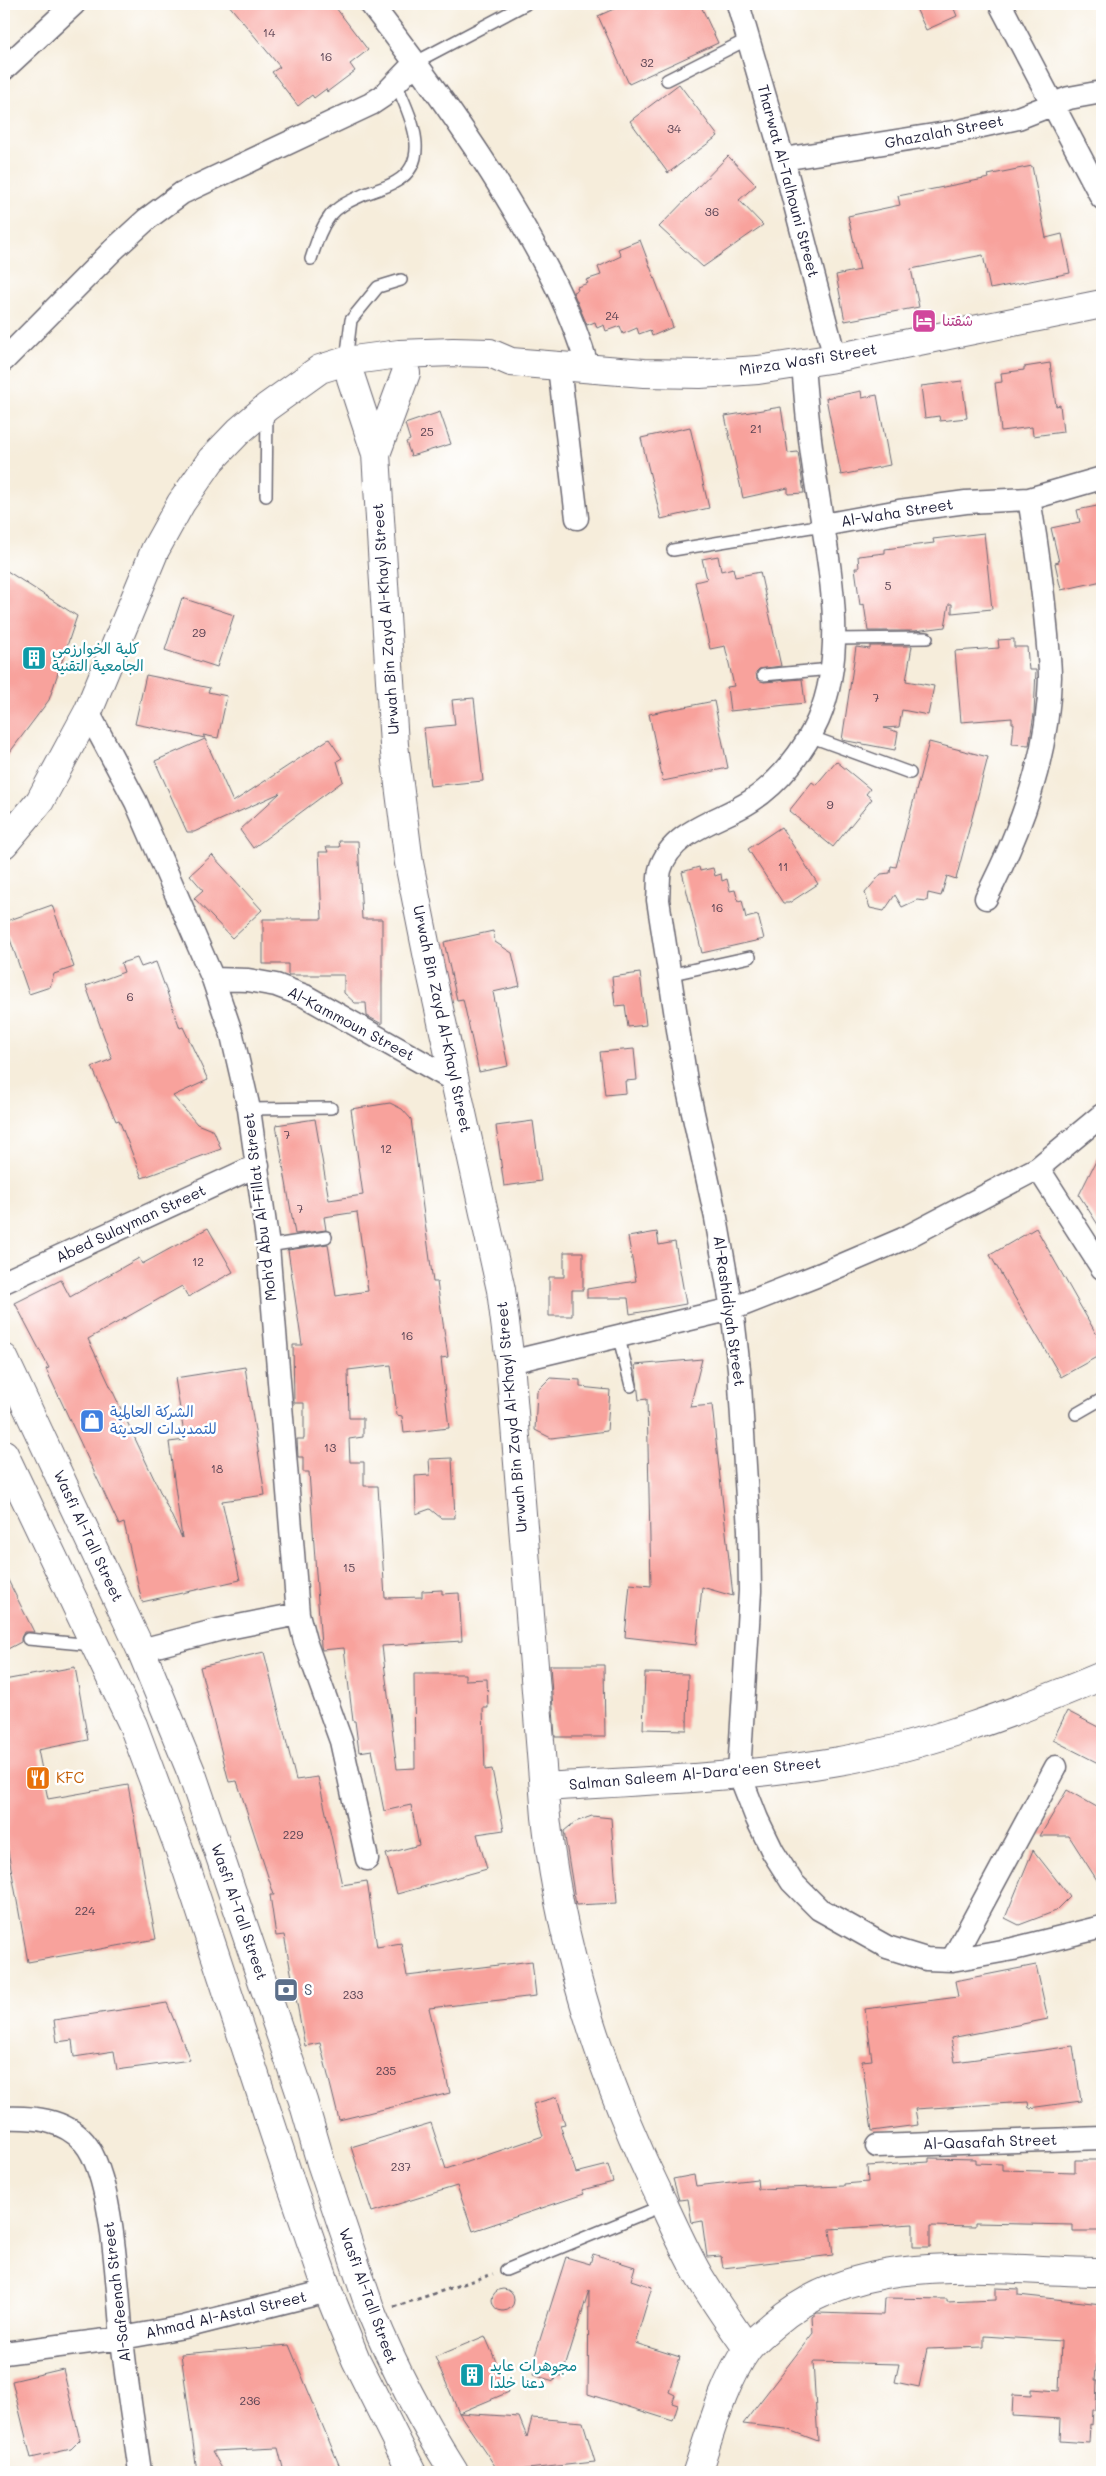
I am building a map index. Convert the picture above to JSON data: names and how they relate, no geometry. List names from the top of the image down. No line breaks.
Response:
{"streets":{"street":["Ghazalah Street","Tharwat Al-Talhouni Street","Mirza Wasfi Street","Al-Waha Street","Urwah Bin Zayd Al-Khayl Street","Al-Kammoun Street","Moh'd Abu Al-Fillat Street","Abed Sulayman Street","Al-Rashidiyah Street","Wasfi Al-Tall Street","Salman Saleem Al-Dara'een Street","Al-Qasafah Street","Al-Safeenah Street","Ahmad Al-Astal Street"]},"crossings":[["Ghazalah Street","Tharwat Al-Talhouni Street"],["Tharwat Al-Talhouni Street","Mirza Wasfi Street"],["Mirza Wasfi Street","Urwah Bin Zayd Al-Khayl Street"],["Mirza Wasfi Street","Moh'd Abu Al-Fillat Street"],["Al-Waha Street","Al-Rashidiyah Street"],["Urwah Bin Zayd Al-Khayl Street","Al-Kammoun Street"],["Urwah Bin Zayd Al-Khayl Street","Salman Saleem Al-Dara'een Street"],["Al-Kammoun Street","Moh'd Abu Al-Fillat Street"],["Moh'd Abu Al-Fillat Street","Abed Sulayman Street"],["Al-Rashidiyah Street","Salman Saleem Al-Dara'een Street"],["Al-Safeenah Street","Ahmad Al-Astal Street"]],"places":{"hotel":["شقتنا"],"building":["كلية الخوارزمي الجامعية التقنية","مجوهرات عايد دعنا خلدا"],"shop":["الشركة العالمية للتمديدات الحديثة"],"restaurant":["KFC"],"bank":["S"]},"house_numbers":["14","16","32","34","36","24","21","25","5","29","7","9","11","16","6","7","12","7","12","16","13","18","15","229","224","233","235","237","236"]}
